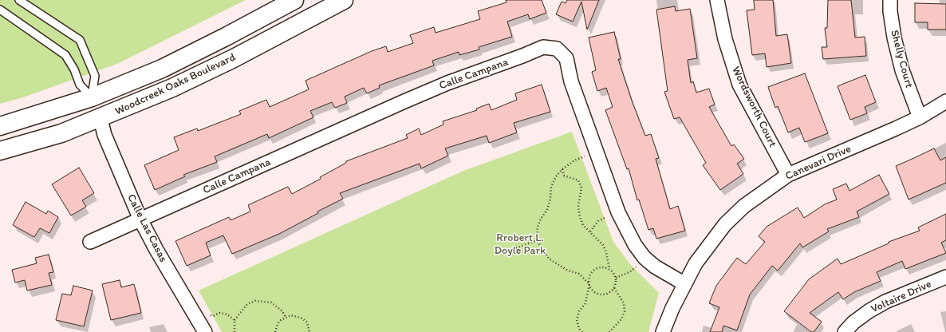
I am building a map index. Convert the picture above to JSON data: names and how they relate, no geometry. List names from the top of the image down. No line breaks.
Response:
{"streets":{"main road":["Woodcreek Oaks Boulevard"],"street":["Shelly Court","Calle Campana","Wordsworth Court","Canevari Drive","Calle Las Casas","Voltaire Drive"]},"crossings":[["Shelly Court","Canevari Drive"],["Calle Campana","Canevari Drive"],["Calle Campana","Calle Las Casas"],["Woodcreek Oaks Boulevard","Calle Las Casas"],["Wordsworth Court","Canevari Drive"]],"parks":["Rrobert L. Doyle Park"]}
